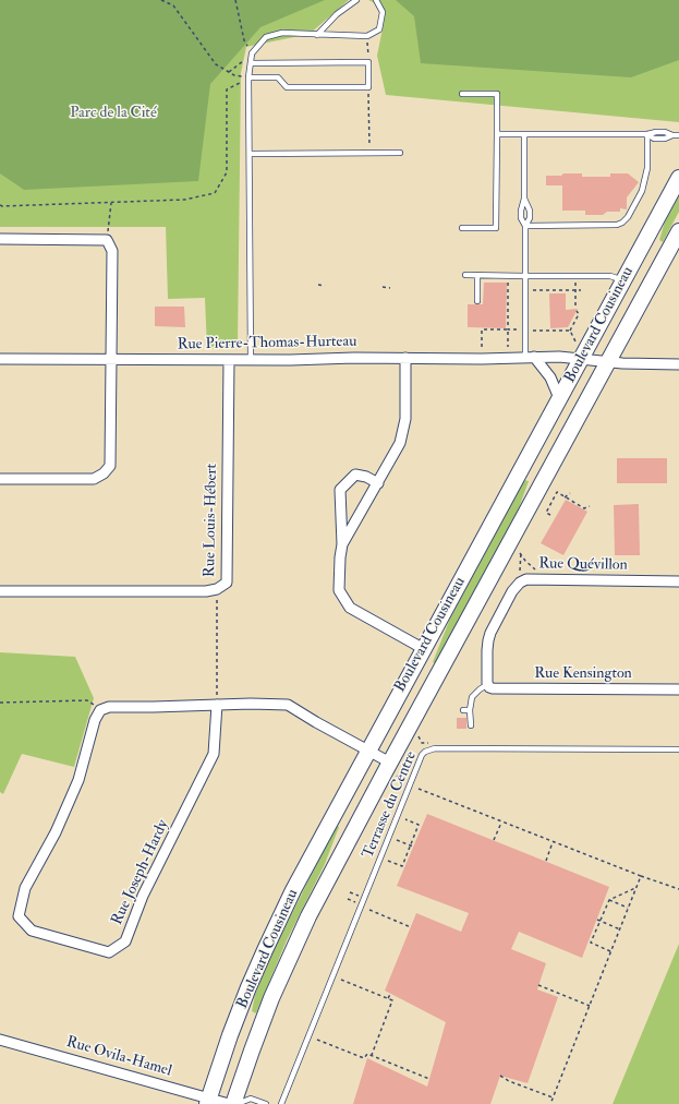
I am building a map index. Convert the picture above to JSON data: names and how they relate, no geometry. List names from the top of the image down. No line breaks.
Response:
{"streets":{"main road":["Boulevard Cousineau"],"street":["Rue Pierre-Thomas-Hurteau","Rue Louis-Hébert","Rue Quévillon","Rue Kensington","Rue Joseph-Hardy","Rue Ovila-Hamel"],"lane":["Terrasse du Centre"]},"crossings":[["Boulevard Cousineau","Rue Pierre-Thomas-Hurteau"],["Boulevard Cousineau","Rue Ovila-Hamel"],["Rue Pierre-Thomas-Hurteau","Rue Louis-Hébert"],["Rue Quévillon","Rue Kensington"]],"parks":["Parc de la Cité"]}
